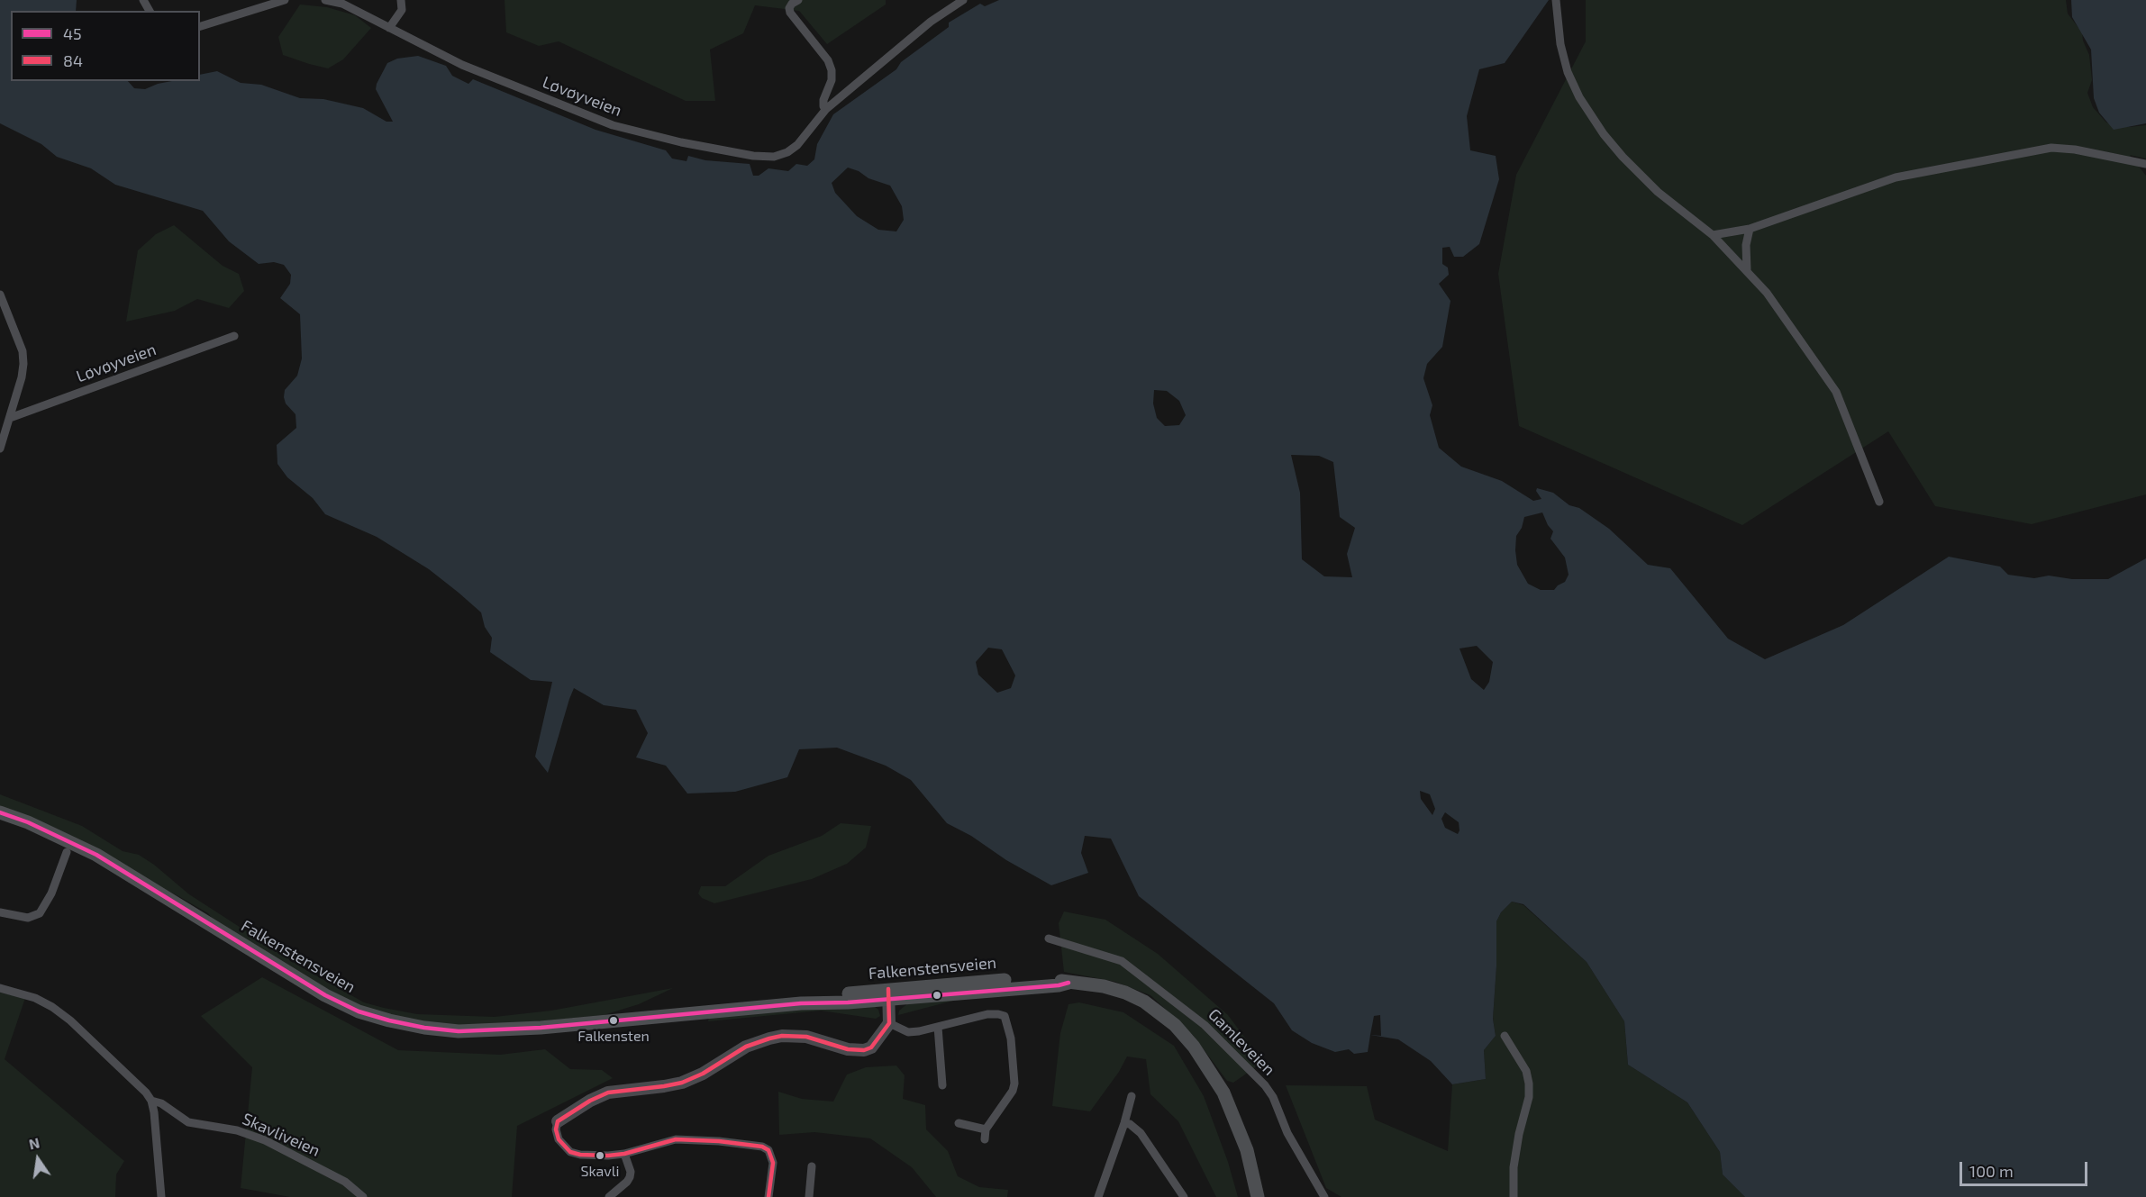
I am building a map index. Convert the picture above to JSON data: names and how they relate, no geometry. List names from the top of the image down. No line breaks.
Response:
{"streets":{"main road":["Falkenstensveien"],"street":["Løvøyveien","Gamleveien","Skavliveien"]},"places":["Falkensten","Skavli"],"lines":["transit line 45","transit line 84"],"legend":["45","84"],"scale_bar":"100 m","north":"top"}
